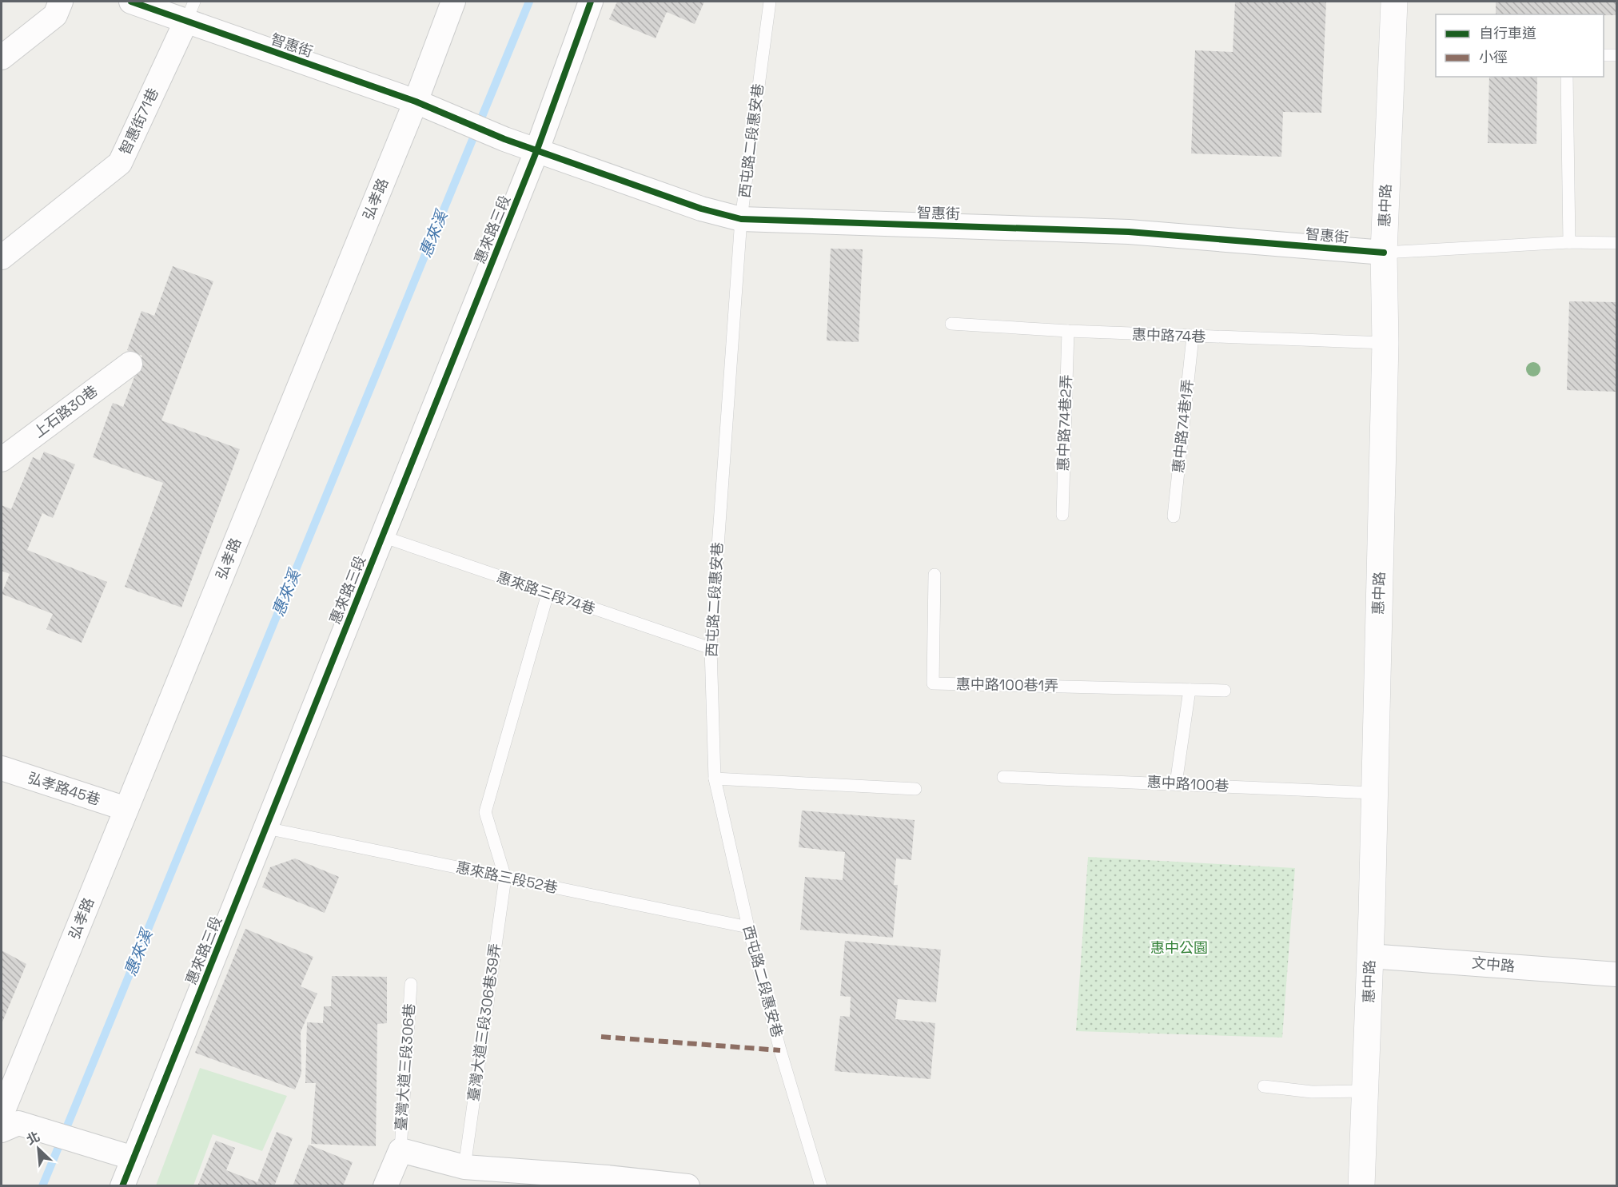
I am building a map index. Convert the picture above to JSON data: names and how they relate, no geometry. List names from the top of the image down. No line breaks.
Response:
{"streets":{"street":["智惠街","智惠街71巷","弘孝路","惠中路","惠來路三段","上石路30巷","弘孝路45巷","文中路","臺灣大道三段306巷"],"lane":["西屯路二段惠安巷","惠中路74巷","惠中路74巷2弄","惠中路74巷1弄","惠來路三段74巷","惠中路100巷1弄","惠中路100巷","惠來路三段52巷","臺灣大道三段306巷39弄"]},"crossings":[["智惠街","智惠街71巷"],["智惠街","西屯路二段惠安巷"],["智惠街","弘孝路"],["智惠街","惠中路"],["智惠街","惠來路三段"],["西屯路二段惠安巷","惠來路三段74巷"],["西屯路二段惠安巷","惠來路三段52巷"],["弘孝路","弘孝路45巷"],["惠中路","惠中路74巷"],["惠中路","惠中路100巷"],["惠中路","文中路"],["惠來路三段","惠來路三段74巷"],["惠來路三段","惠來路三段52巷"],["惠中路74巷","惠中路74巷2弄"],["惠中路74巷","惠中路74巷1弄"],["惠來路三段52巷","臺灣大道三段306巷39弄"],["臺灣大道三段306巷39弄","臺灣大道三段306巷"]],"water":["惠來溪"],"parks":["惠中公園"],"legend":["自行車道","小徑"],"north":"top left"}
